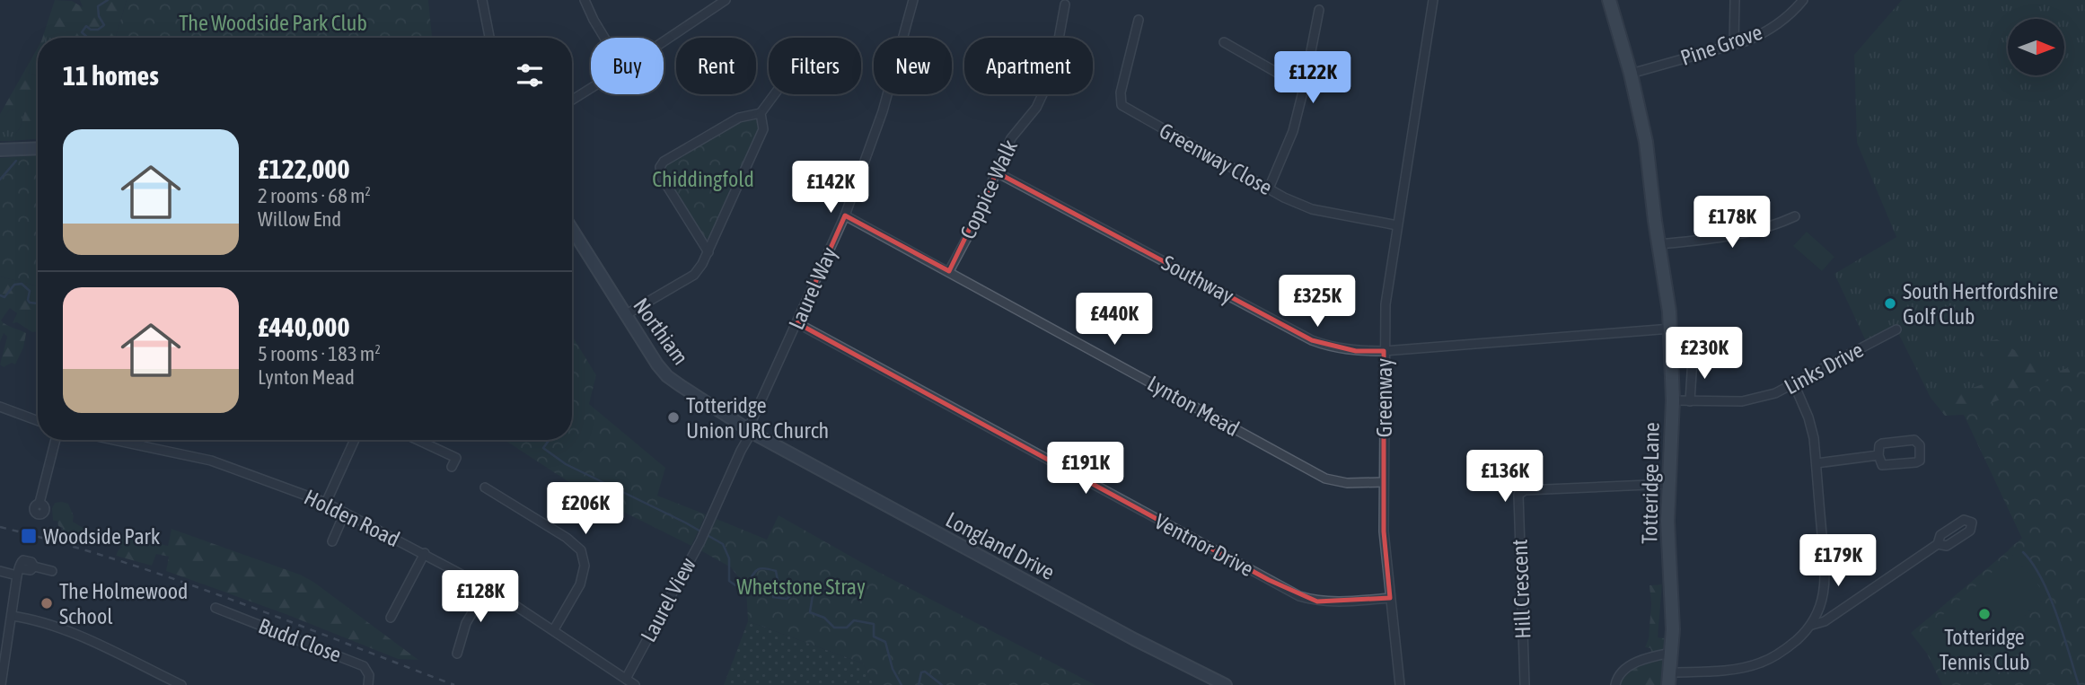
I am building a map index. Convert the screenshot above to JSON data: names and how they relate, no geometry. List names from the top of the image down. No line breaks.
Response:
{"streets":{"main road":["Totteridge Lane"],"street":["Pine Grove","Greenway Close","Coppice Walk","Southway","Laurel Way","Northiam","Links Drive","Greenway","Lynton Mead","Holden Road","Ventnor Drive","Longland Drive","Hill Crescent","Laurel View","Budd Close"]},"crossings":[["Pine Grove","Totteridge Lane"],["Greenway Close","Greenway"],["Coppice Walk","Southway"],["Coppice Walk","Lynton Mead"],["Southway","Greenway"],["Southway","Totteridge Lane"],["Laurel Way","Northiam"],["Laurel Way","Lynton Mead"],["Laurel Way","Ventnor Drive"],["Laurel Way","Longland Drive"],["Laurel Way","Laurel View"],["Northiam","Longland Drive"],["Links Drive","Totteridge Lane"],["Greenway","Lynton Mead"],["Greenway","Ventnor Drive"],["Totteridge Lane","Hill Crescent"],["Holden Road","Laurel View"]],"parks":["The Woodside Park Club","Chiddingfold","Whetstone Stray"],"places":{"other":["South Hertfordshire Golf Club","Totteridge Union URC Church","The Holmewood School","Totteridge Tennis Club"],"transit":["Woodside Park"]},"north":"right","page":{"chip":["Buy","Rent","Filters","New","Apartment"],"heading":"11 homes","price":["£122K","£142K","£178K","£325K","£440K","£230K","£191K","£136K","£206K","£179K","£128K"],"list":[{"name":"£122,000","note":"2 rooms · 68 m² · Willow End"},{"name":"£440,000","note":"5 rooms · 183 m² · Lynton Mead"}]}}
